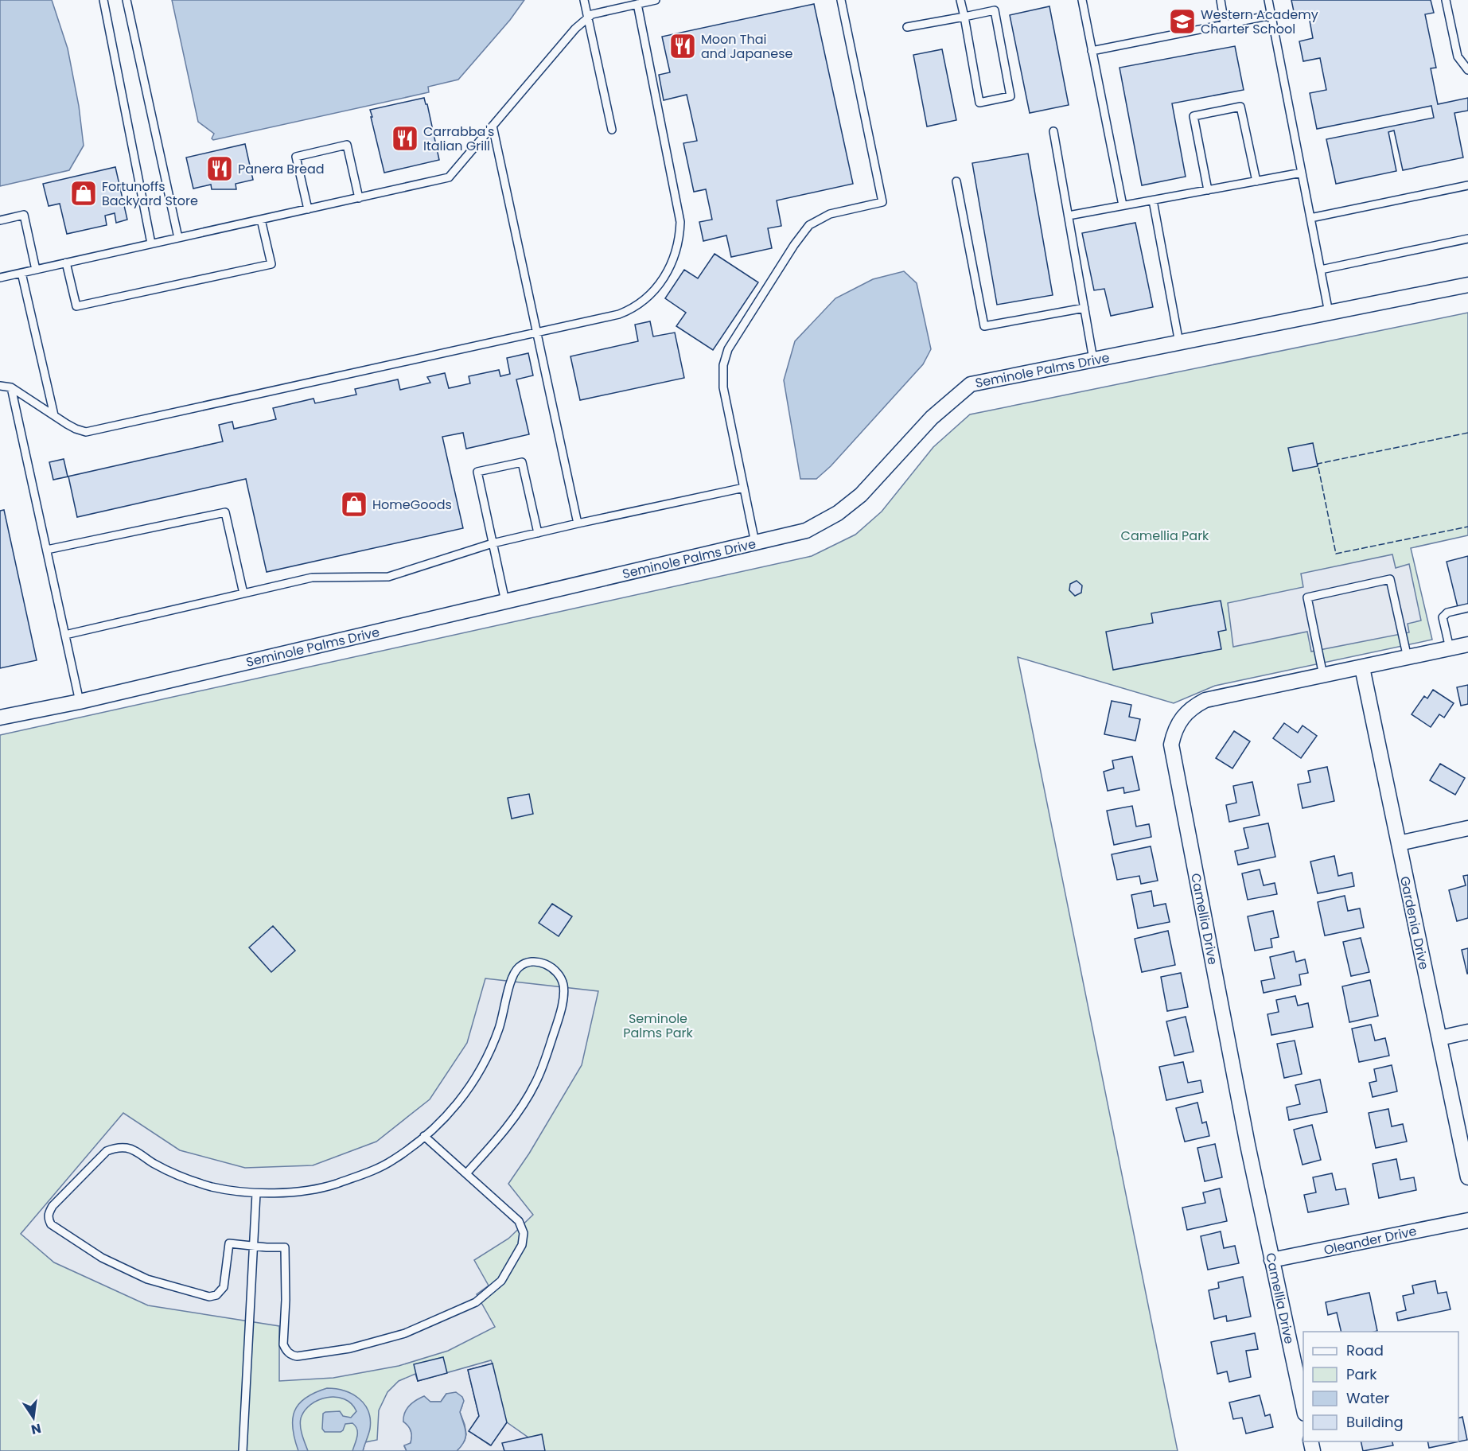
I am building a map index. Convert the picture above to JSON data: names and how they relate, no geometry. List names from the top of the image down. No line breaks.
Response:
{"streets":{"street":["Seminole Palms Drive","Camellia Drive","Gardenia Drive","Oleander Drive"]},"crossings":[["Camellia Drive","Gardenia Drive"],["Camellia Drive","Oleander Drive"]],"parks":["Camellia Park","Seminole Palms Park"],"places":{"school or university":["Western Academy Charter School"],"restaurant":["Moon Thai and Japanese","Carrabba's Italian Grill","Panera Bread"],"shop":["Fortunoffs Backyard Store","HomeGoods"]},"legend":["Road","Park","Water","Building"],"north":"bottom"}
